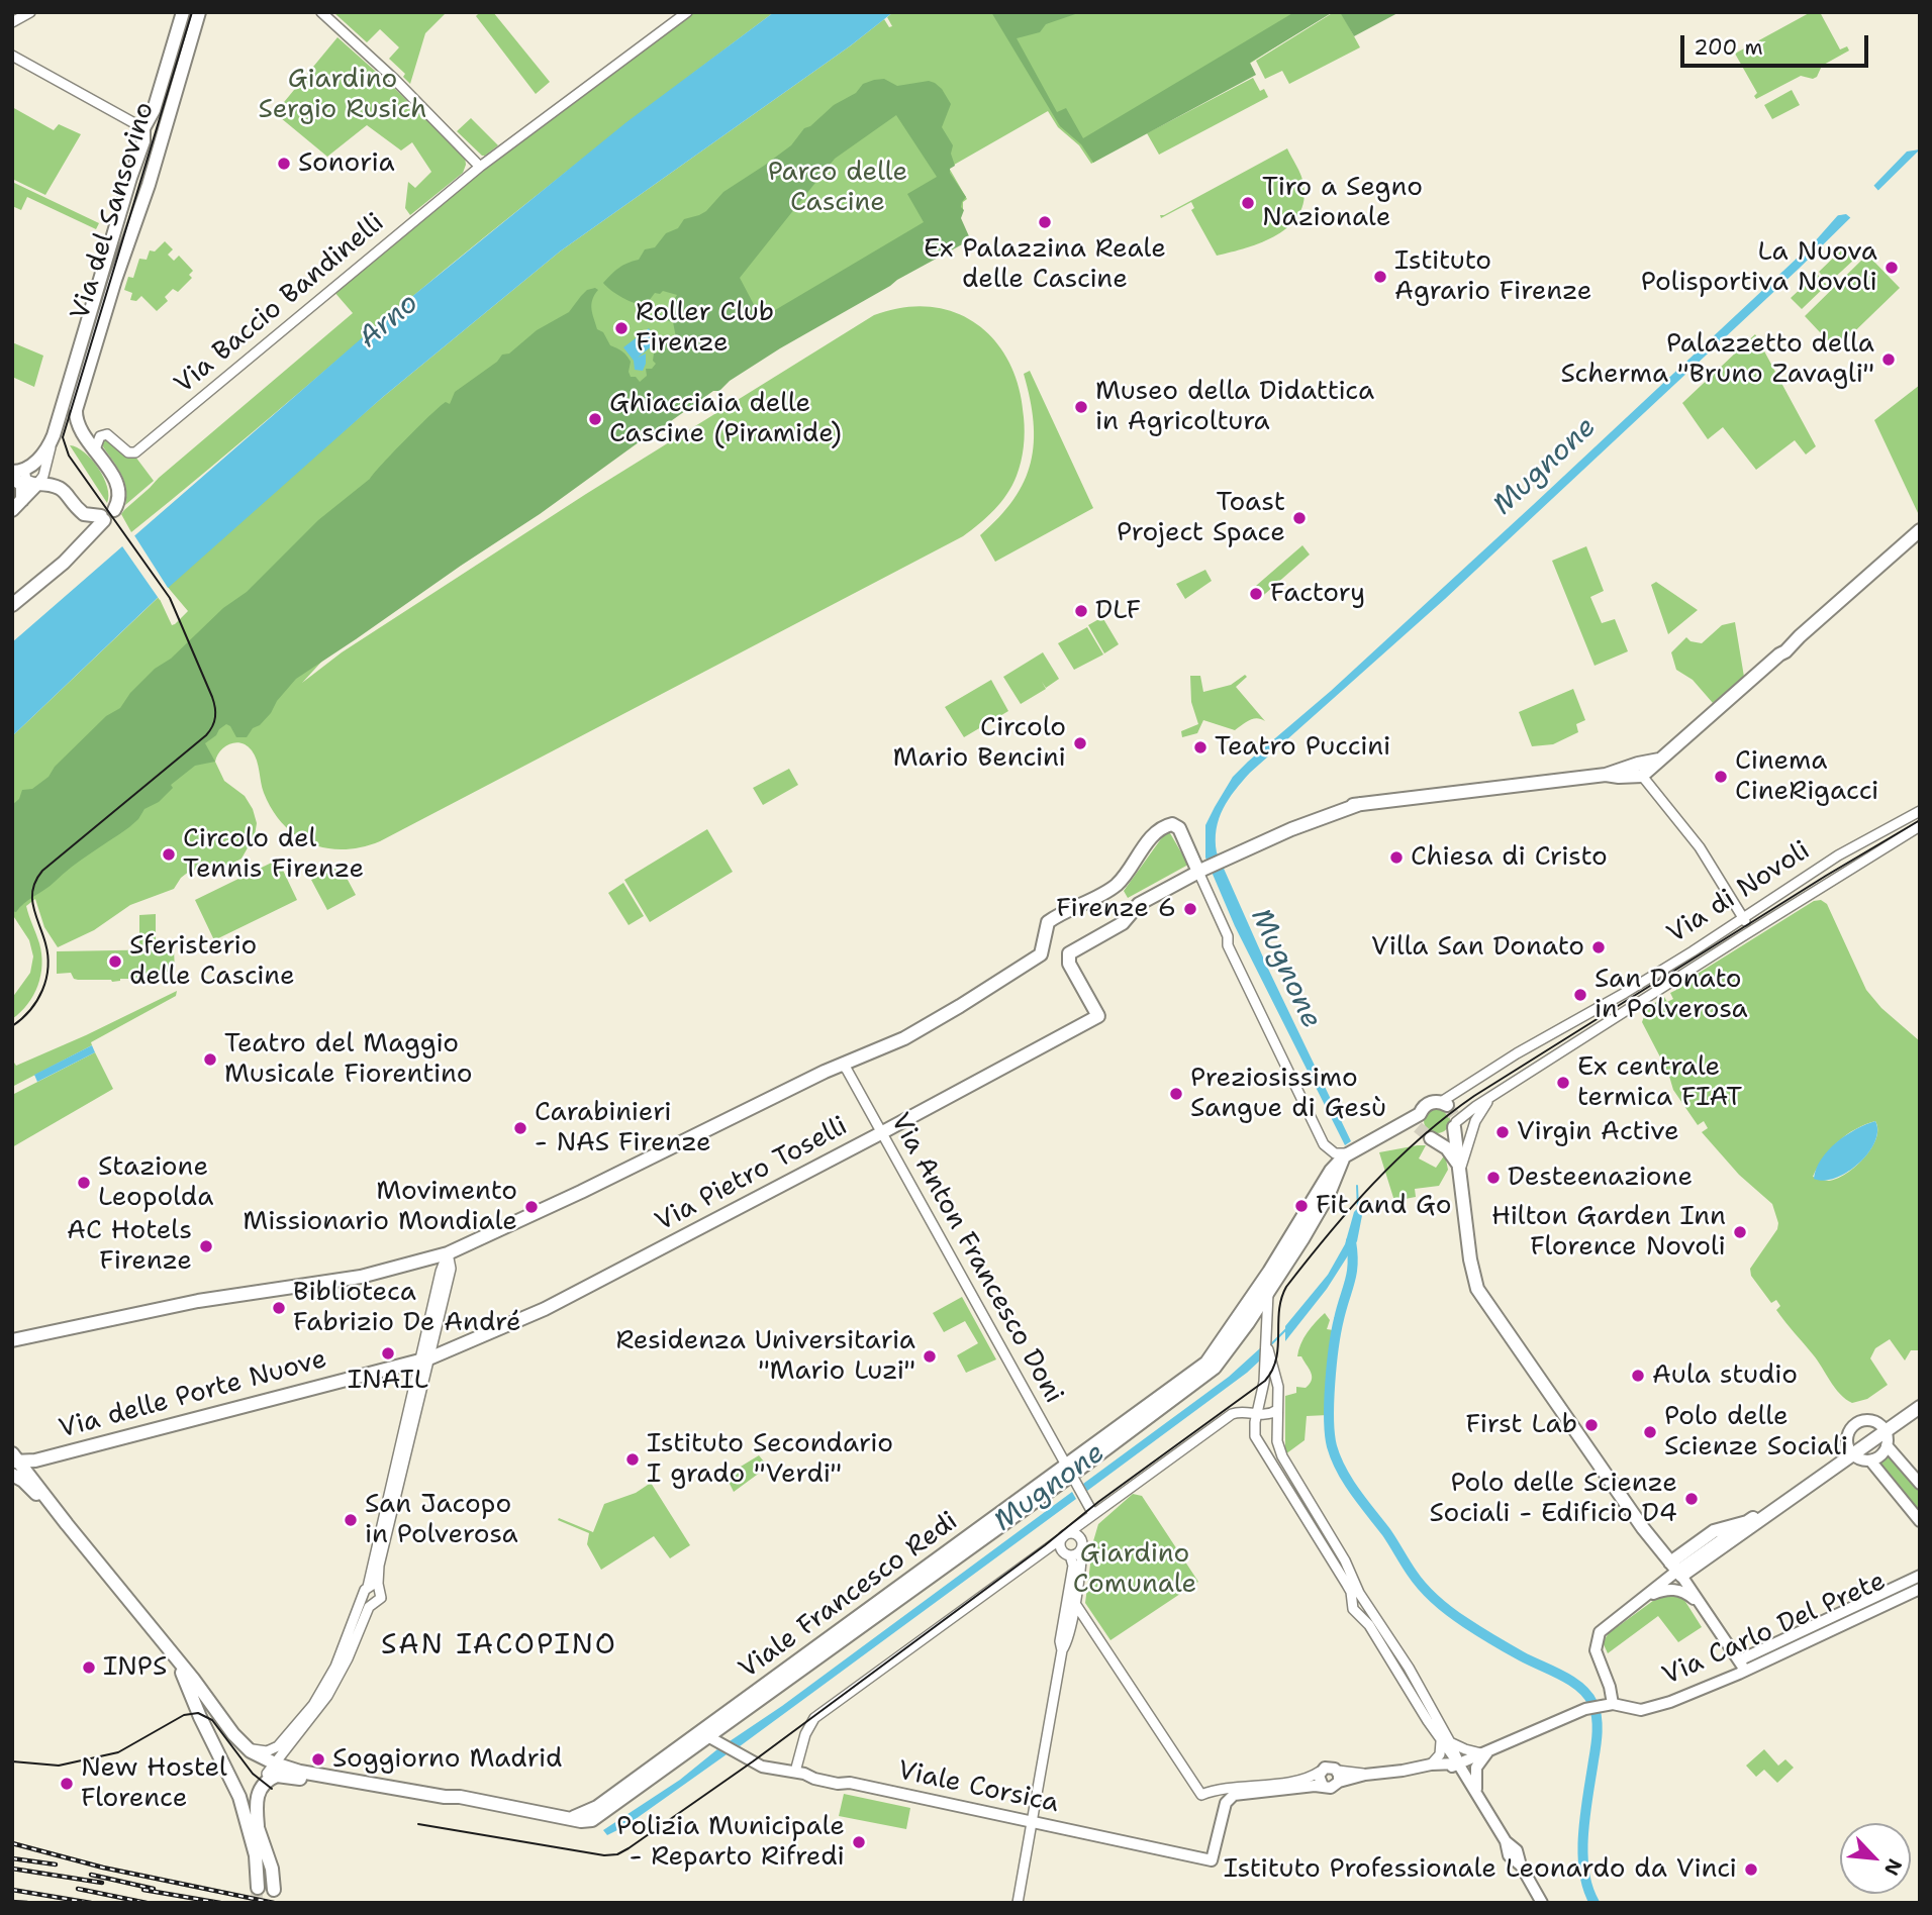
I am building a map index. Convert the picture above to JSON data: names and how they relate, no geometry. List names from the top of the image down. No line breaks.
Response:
{"streets":{"main road":["Via del Sansovino","Via di Novoli","Via Pietro Toselli","Via delle Porte Nuove","Viale Francesco Redi","Via Carlo Del Prete","Viale Corsica"],"street":["Via Baccio Bandinelli","Via Anton Francesco Doni"]},"crossings":[["Via del Sansovino","Via Baccio Bandinelli"],["Via di Novoli","Viale Francesco Redi"],["Via Pietro Toselli","Via Anton Francesco Doni"],["Via Pietro Toselli","Via delle Porte Nuove"],["Via Anton Francesco Doni","Viale Francesco Redi"],["Viale Francesco Redi","Viale Corsica"]],"districts":["SAN IACOPINO"],"water":["Arno","Mugnone"],"parks":["Giardino Sergio Rusich","Parco delle Cascine","Giardino Comunale"],"places":["Sonoria","Tiro a Segno Nazionale","Ex Palazzina Reale delle Cascine","La Nuova Polisportiva Novoli","Istituto Agrario Firenze","Roller Club Firenze","Palazzetto della Scherma \"Bruno Zavagli\"","Museo della Didattica in Agricoltura","Ghiacciaia delle Cascine (Piramide)","Toast Project Space","Factory","DLF","Circolo Mario Bencini","Teatro Puccini","Cinema CineRigacci","Circolo del Tennis Firenze","Chiesa di Cristo","Firenze 6","Villa San Donato","Sferisterio delle Cascine","San Donato in Polverosa","Teatro del Maggio Musicale Fiorentino","Ex centrale termica FIAT","Preziosissimo Sangue di Gesù","Carabinieri - NAS Firenze","Virgin Active","Desteenazione","Stazione Leopolda","Fit and Go","Movimento Missionario Mondiale","Hilton Garden Inn Florence Novoli","AC Hotels Firenze","Biblioteca Fabrizio De André","INAIL","Residenza Universitaria \"Mario Luzi\"","Aula studio","First Lab","Polo delle Scienze Sociali","Istituto Secondario I grado \"Verdi\"","Polo delle Scienze Sociali - Edificio D4","San Jacopo in Polverosa","INPS","Soggiorno Madrid","New Hostel Florence","Polizia Municipale - Reparto Rifredi","Istituto Professionale Leonardo da Vinci"],"scale_bar":"200 m","north":"bottom right"}
